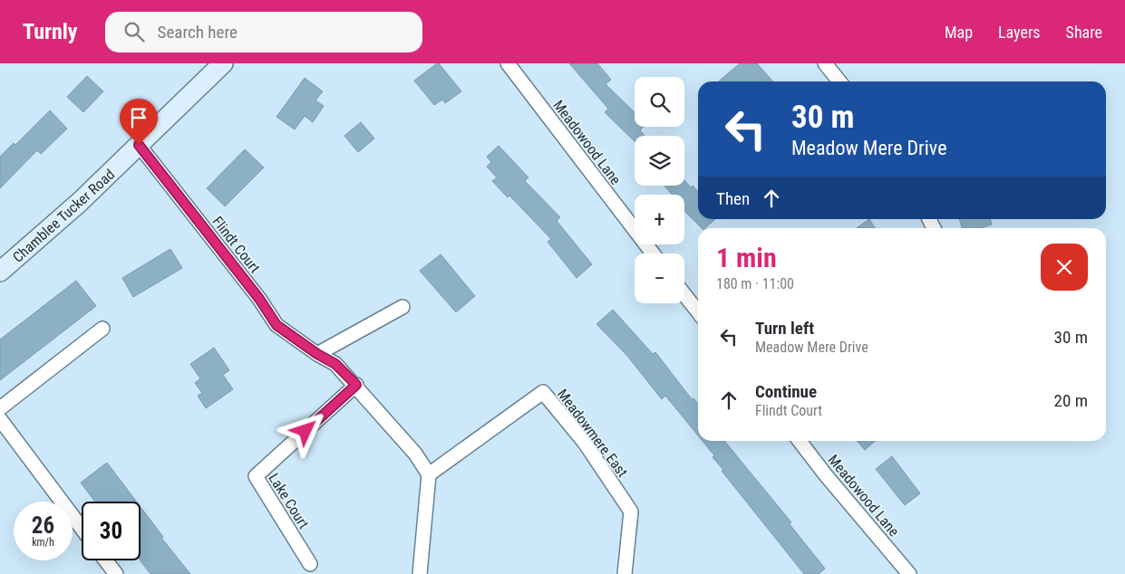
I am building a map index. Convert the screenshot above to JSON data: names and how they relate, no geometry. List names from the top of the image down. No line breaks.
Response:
{"streets":{"main road":["Chamblee Tucker Road"],"street":["Meadowood Lane","Flindt Court","Meadowmere East","Lake Court"]},"crossings":[["Chamblee Tucker Road","Flindt Court"],["Flindt Court","Meadowmere East"],["Flindt Court","Lake Court"]],"page":{"header":"Turnly","search":"Search here","nav":["Map","Layers","Share"],"map_buttons":["+","−"],"turn":["30 m","Meadow Mere Drive"],"then":"Then","heading":["1 min","180 m · 11:00"],"list":[{"name":"Turn left","note":"Meadow Mere Drive","value":"30 m"},{"name":"Continue","note":"Flindt Court","value":"20 m"}],"speed":"26 km/h","limit":"30"}}
